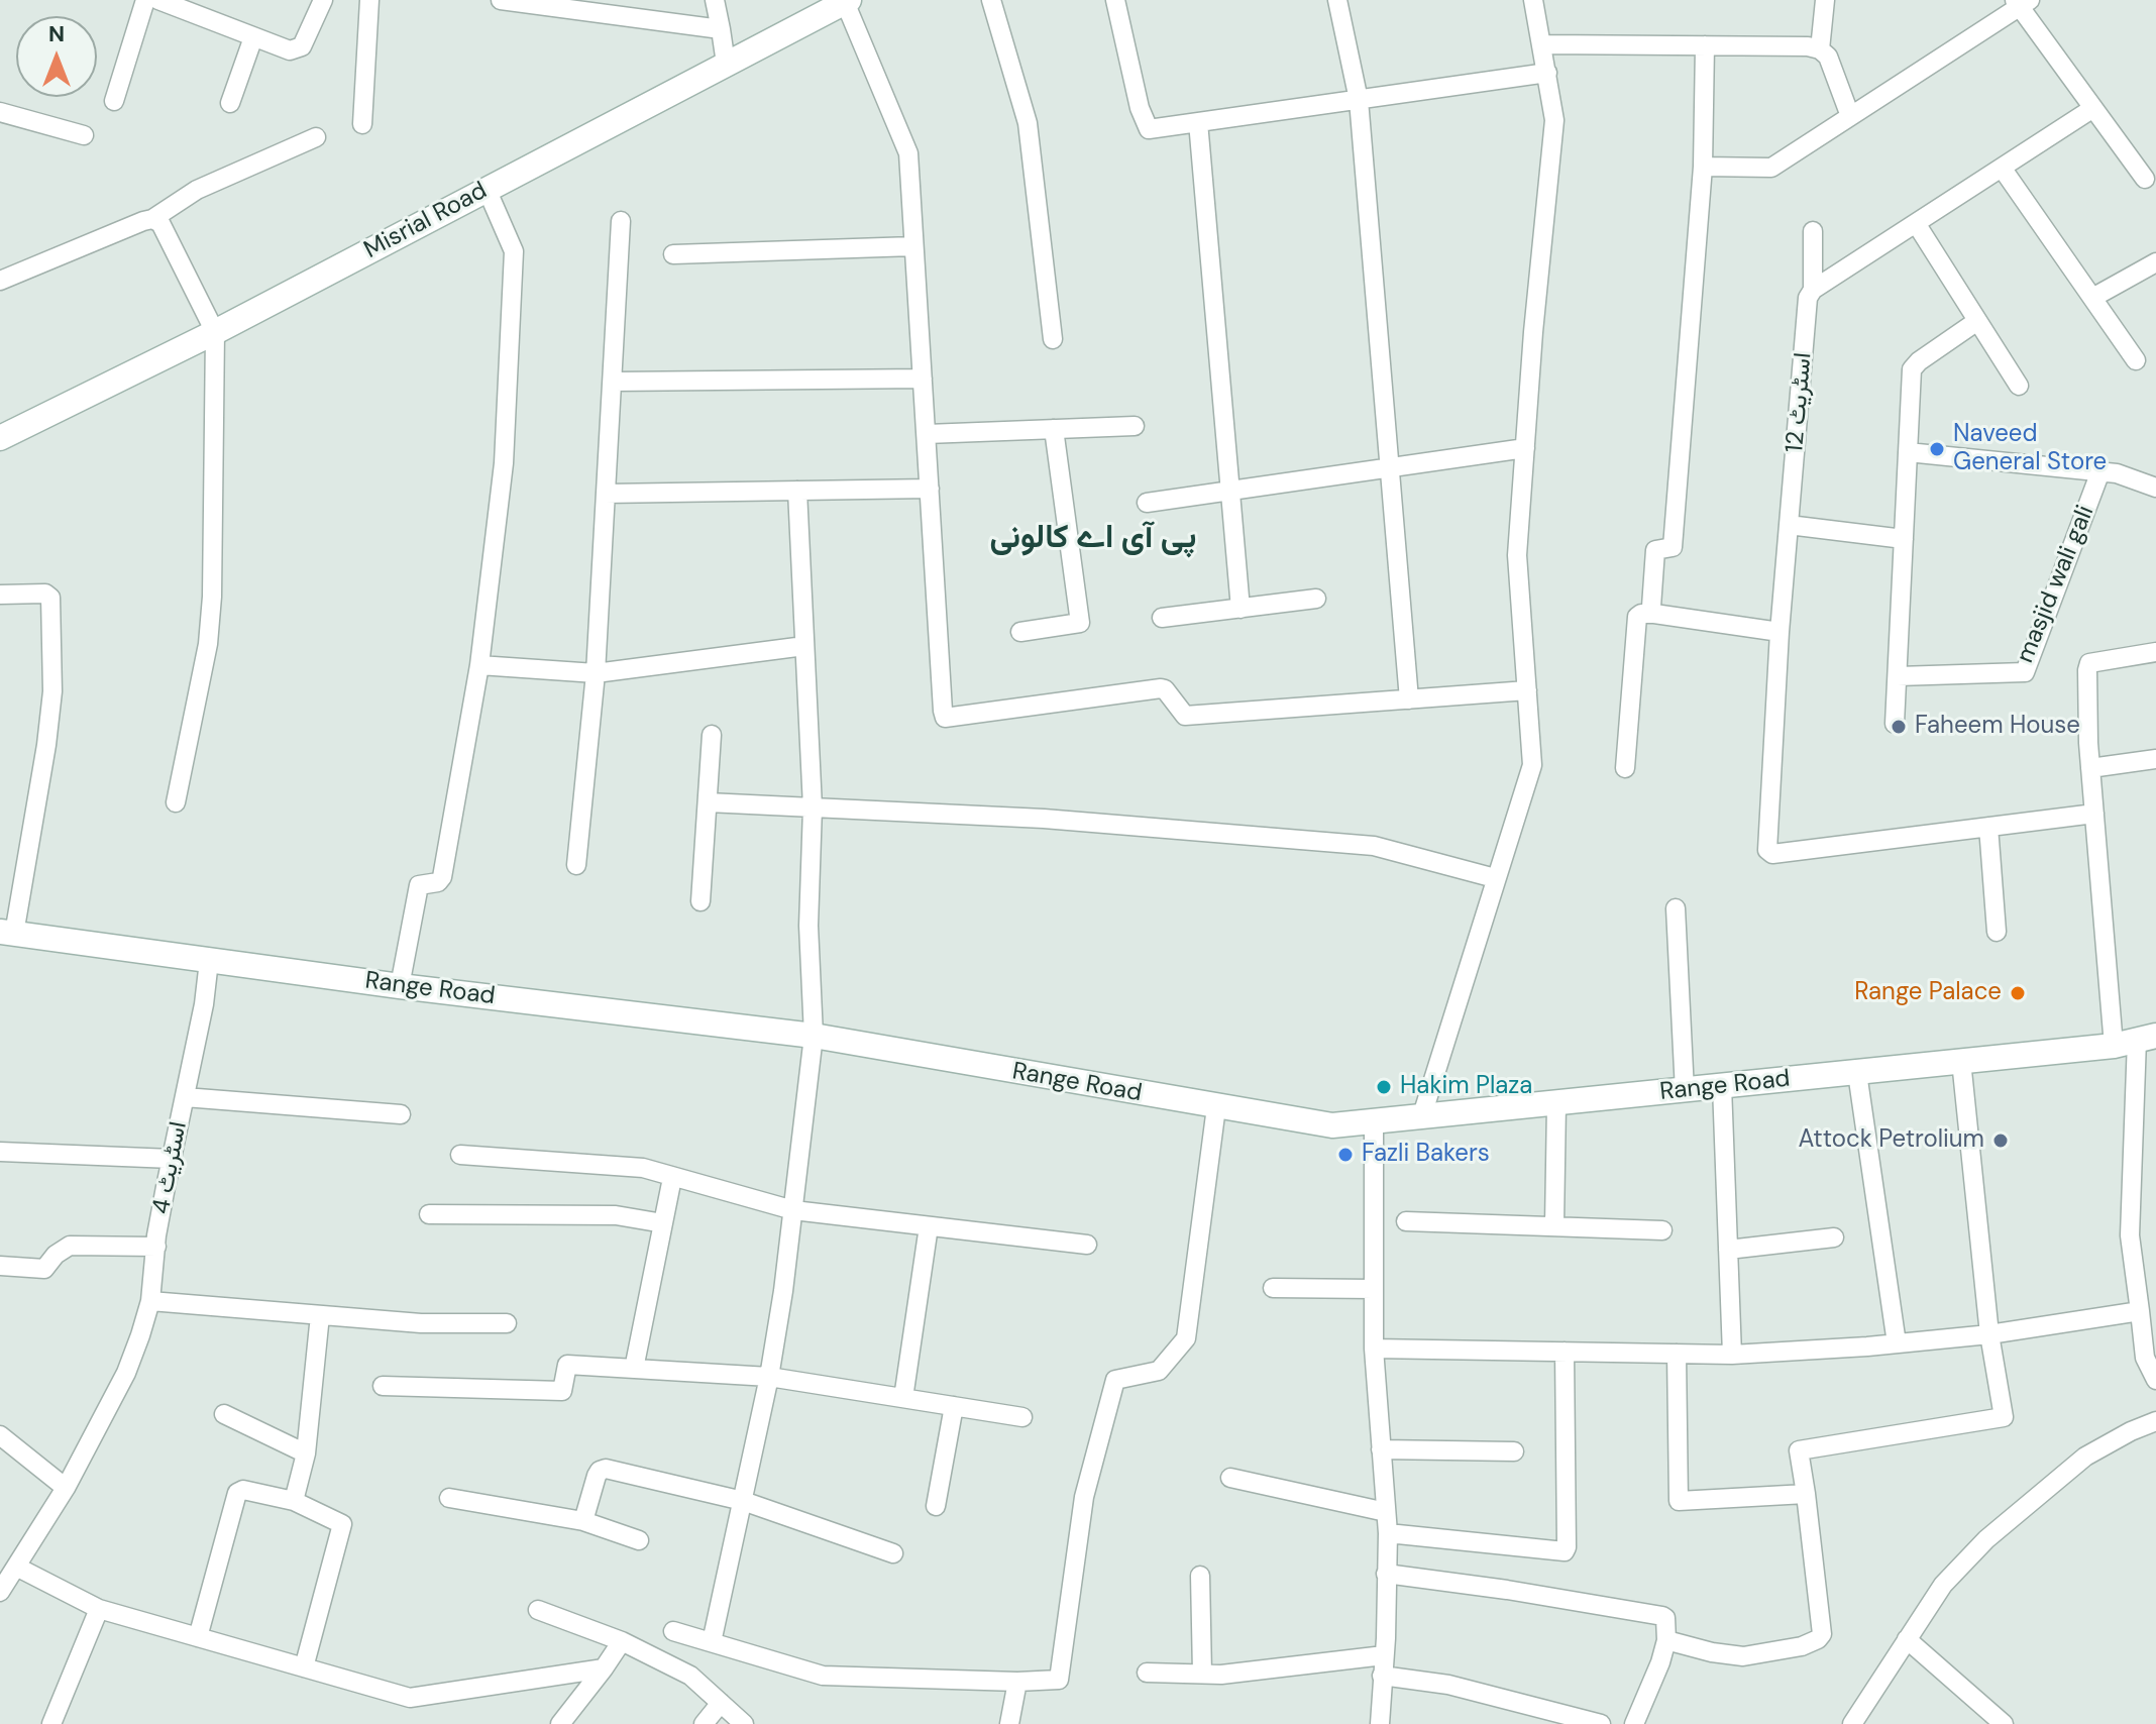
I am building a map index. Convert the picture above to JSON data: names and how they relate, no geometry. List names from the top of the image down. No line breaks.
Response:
{"streets":{"main road":["Misrial Road","Range Road"],"street":["اسٹریٹ 12","masjid wali gali","اسٹریٹ 4"]},"crossings":[["Range Road","اسٹریٹ 4"]],"districts":["پی آی اے کالونی"],"places":["Naveed General Store","Faheem House","Range Palace","Hakim Plaza","Attock Petrolium","Fazli Bakers"],"north":"top"}
